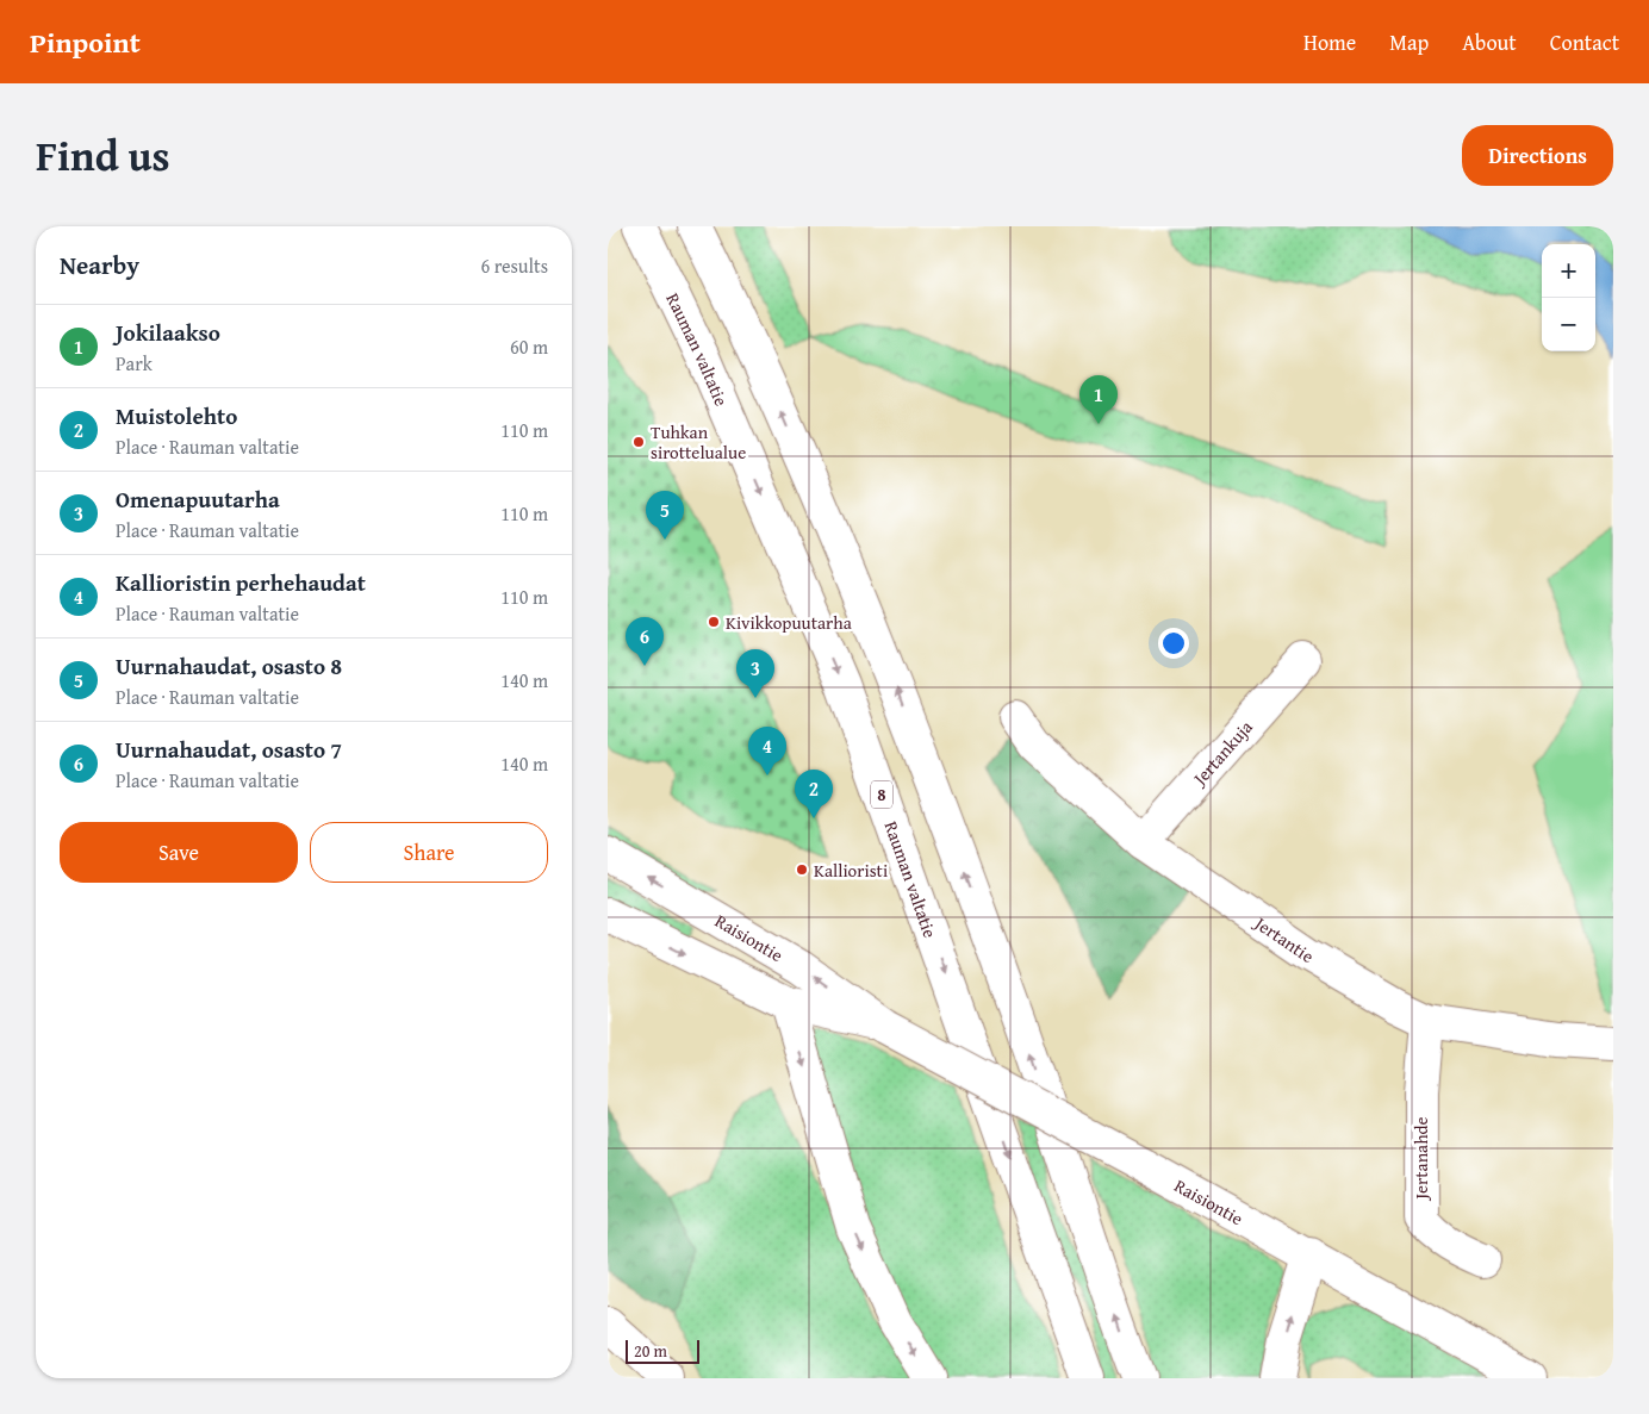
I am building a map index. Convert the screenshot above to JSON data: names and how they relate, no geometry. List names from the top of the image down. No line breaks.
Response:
{"streets":{"main road":["Rauman valtatie","Jertankuja","8","Raisiontie","Jertantie","Jertanahde"]},"crossings":[["Jertankuja","Jertantie"],["Jertantie","Jertanahde"]],"places":["Tuhkan sirottelualue","Kivikkopuutarha","Kallioristi"],"scale_bar":"20 m","page":{"header":"Pinpoint","nav":["Home","Map","About","Contact"],"title":"Find us","buttons":["Directions",["Save","Share"]],"heading":["Nearby","6 results"],"map_buttons":["+","−"],"list":[{"mark":"1","name":"Jokilaakso","note":"Park","value":"60 m"},{"mark":"2","name":"Muistolehto","note":"Place · Rauman valtatie","value":"110 m"},{"mark":"3","name":"Omenapuutarha","note":"Place · Rauman valtatie","value":"110 m"},{"mark":"4","name":"Kallioristin perhehaudat","note":"Place · Rauman valtatie","value":"110 m"},{"mark":"5","name":"Uurnahaudat, osasto 8","note":"Place · Rauman valtatie","value":"140 m"},{"mark":"6","name":"Uurnahaudat, osasto 7","note":"Place · Rauman valtatie","value":"140 m"}],"pins":["1","5","6","3","4","2"],"scale":"20 m"}}
